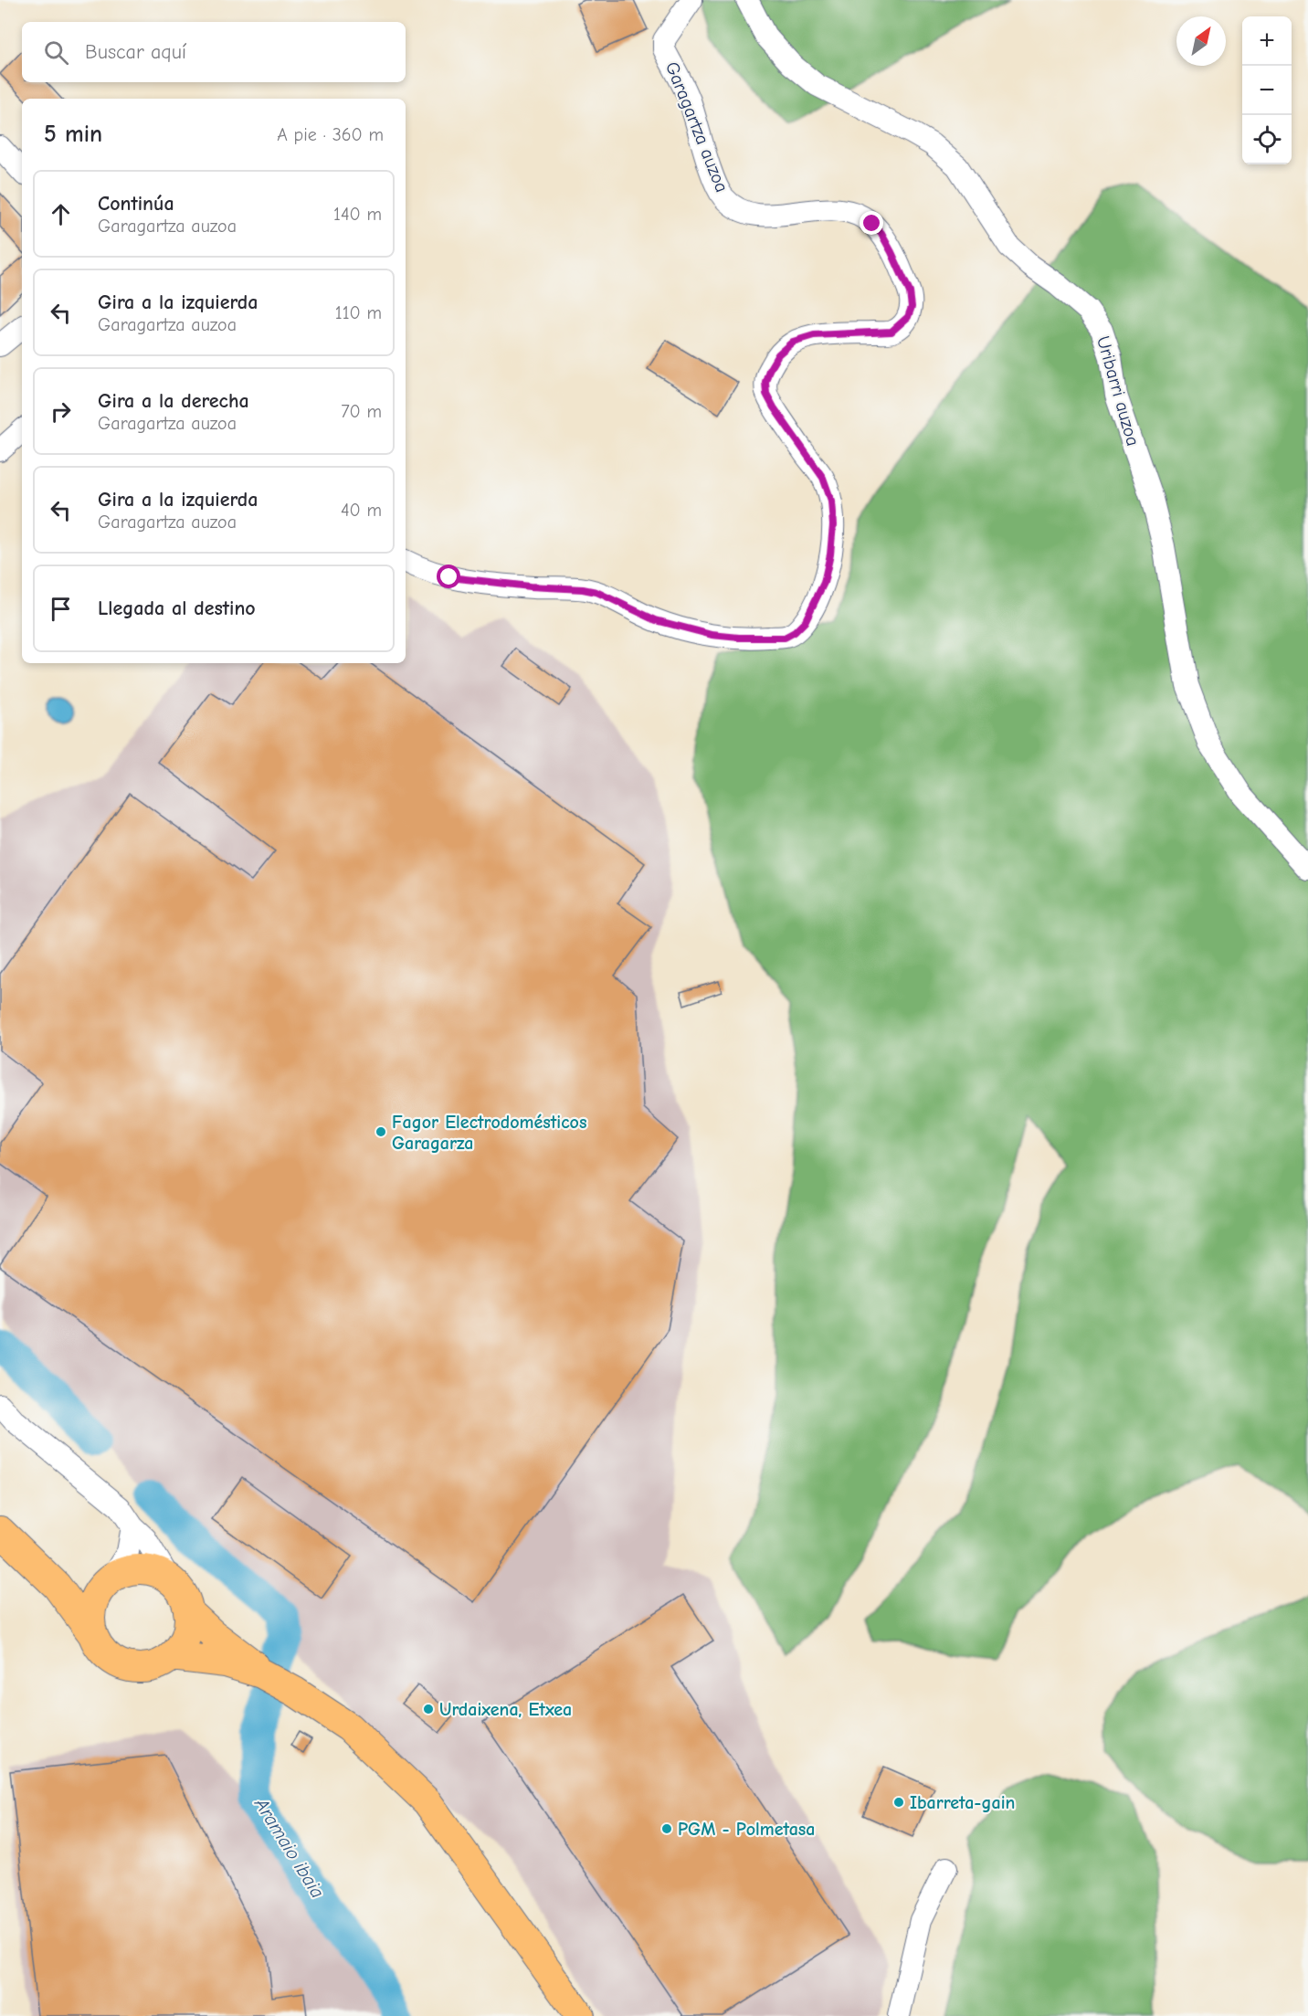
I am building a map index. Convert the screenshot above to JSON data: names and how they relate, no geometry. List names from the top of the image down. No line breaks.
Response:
{"streets":{"street":["Garagartza auzoa","Uribarri auzoa"]},"water":["Aramaio ibaia"],"places":["Fagor Electrodomésticos Garagarza","Urdaixena, Etxea","Ibarreta-gain","PGM - Polmetasa"],"north":"top right","page":{"map_buttons":["+","−"],"search":"Buscar aquí","heading":["5 min","A pie · 360 m"],"list":[["Continúa","Garagartza auzoa","140 m"],["Gira a la izquierda","Garagartza auzoa","110 m"],["Gira a la derecha","Garagartza auzoa","70 m"],["Gira a la izquierda","Garagartza auzoa","40 m"],"Llegada al destino"]}}
